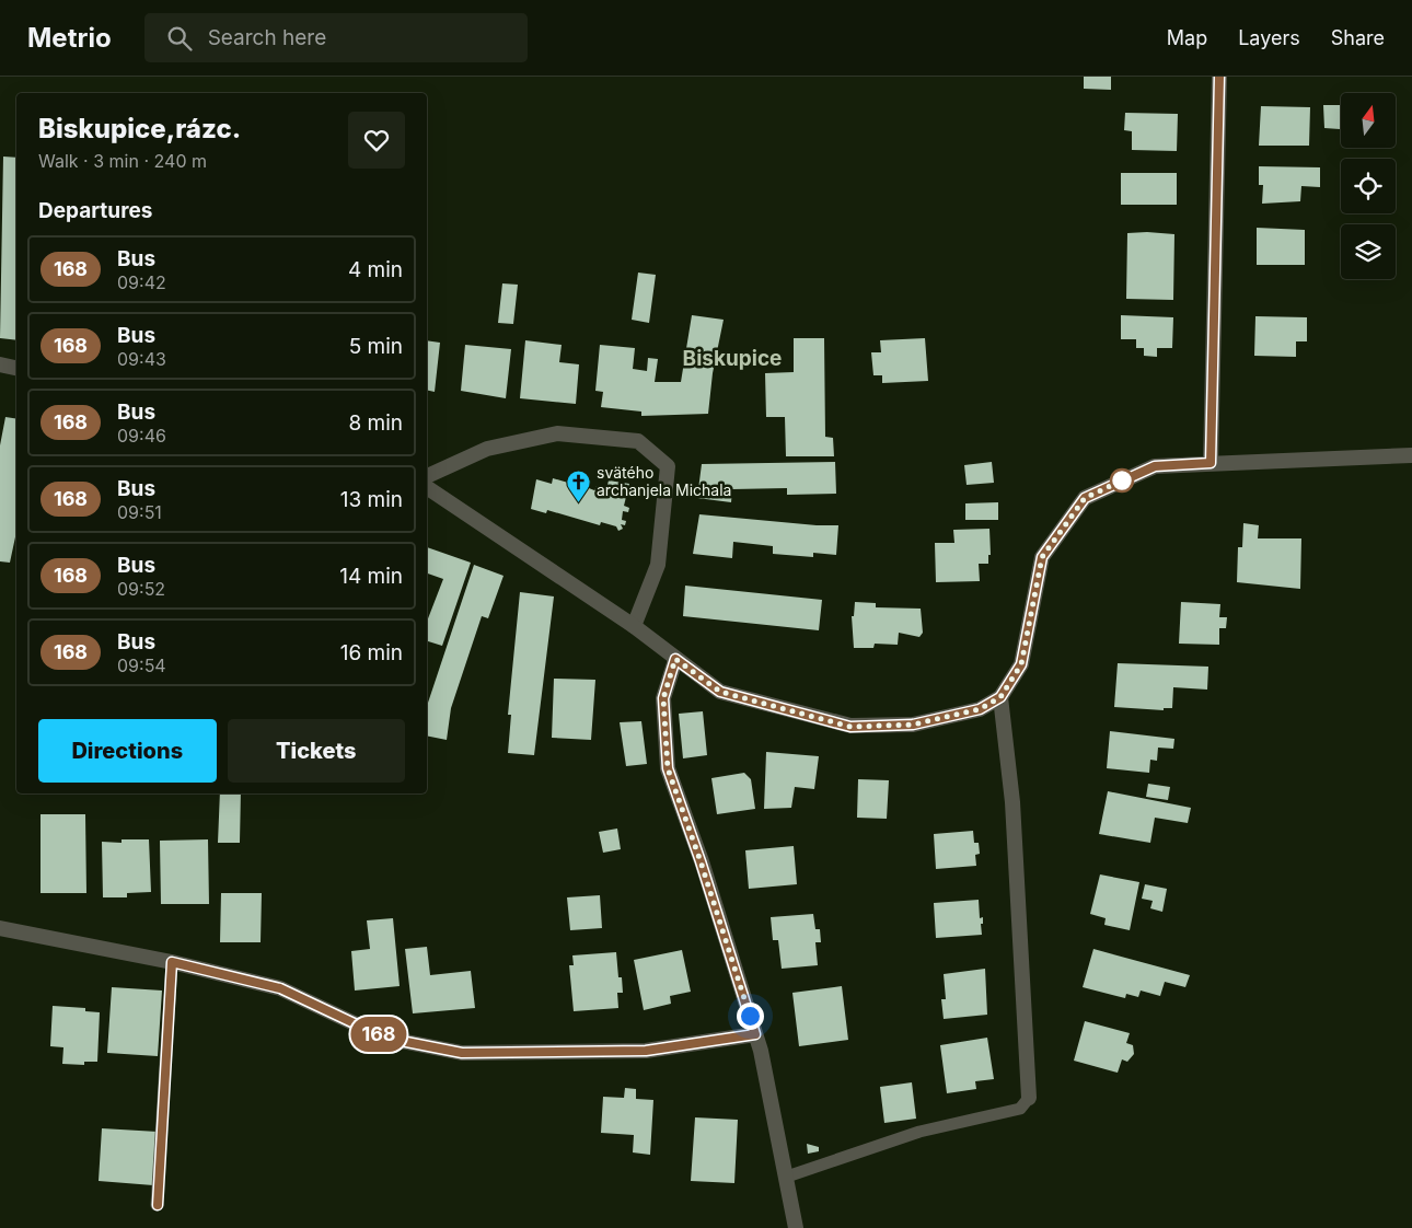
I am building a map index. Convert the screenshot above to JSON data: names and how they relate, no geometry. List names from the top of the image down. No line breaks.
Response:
{"districts":["Biskupice"],"places":{"church":["svätého archanjela Michala"]},"lines":["bus line 168"],"north":"top","page":{"header":"Metrio","search":"Search here","nav":["Map","Layers","Share"],"on_map":"168","heading":[["Biskupice,rázc.","Walk · 3 min · 240 m"],"Departures"],"list":[{"mark":"168","name":"Bus","note":"09:42","value":"4 min"},{"mark":"168","name":"Bus","note":"09:43","value":"5 min"},{"mark":"168","name":"Bus","note":"09:46","value":"8 min"},{"mark":"168","name":"Bus","note":"09:51","value":"13 min"},{"mark":"168","name":"Bus","note":"09:52","value":"14 min"},{"mark":"168","name":"Bus","note":"09:54","value":"16 min"}],"buttons":["Directions","Tickets"]}}
